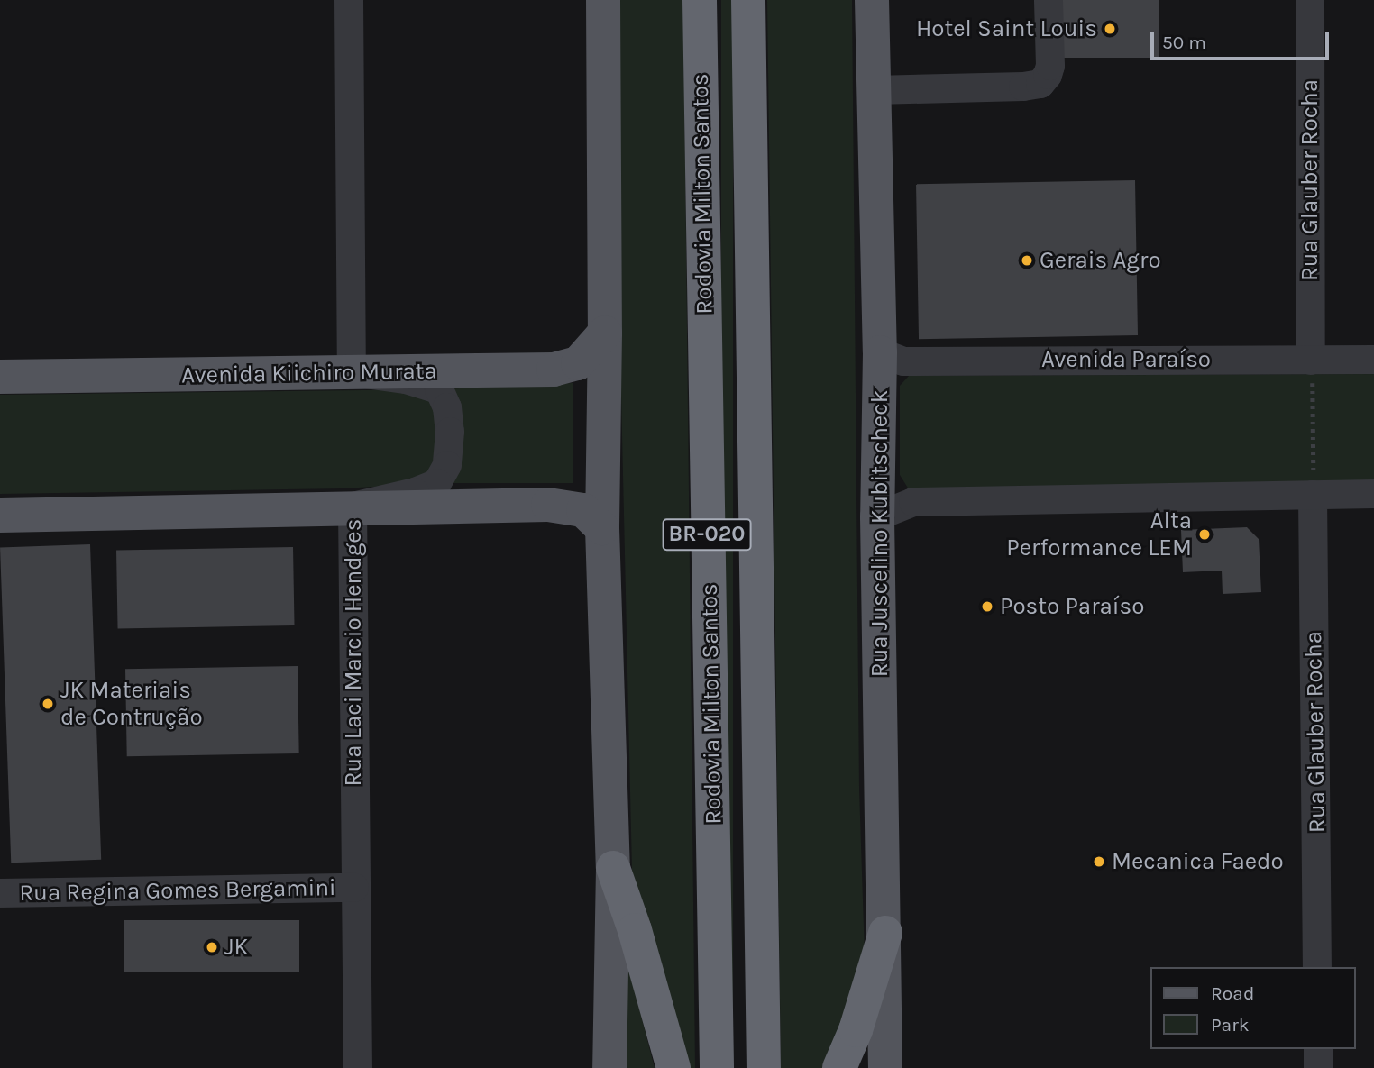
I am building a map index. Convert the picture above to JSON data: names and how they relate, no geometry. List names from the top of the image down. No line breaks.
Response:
{"streets":{"highway":["Rodovia Milton Santos","BR-020"],"main road":["Avenida Kiichiro Murata","Rua Juscelino Kubitscheck"],"street":["Rua Glauber Rocha","Avenida Paraíso","Rua Laci Marcio Hendges","Rua Regina Gomes Bergamini"]},"crossings":[["Rua Glauber Rocha","Avenida Paraíso"],["Avenida Paraíso","Rua Juscelino Kubitscheck"],["Avenida Kiichiro Murata","Rua Laci Marcio Hendges"],["Rua Laci Marcio Hendges","Rua Regina Gomes Bergamini"]],"places":["Hotel Saint Louis","Gerais Agro","Alta Performance LEM","Posto Paraíso","JK Materiais de Contrução","Mecanica Faedo","JK"],"legend":["Road","Park"],"scale_bar":"50 m"}
